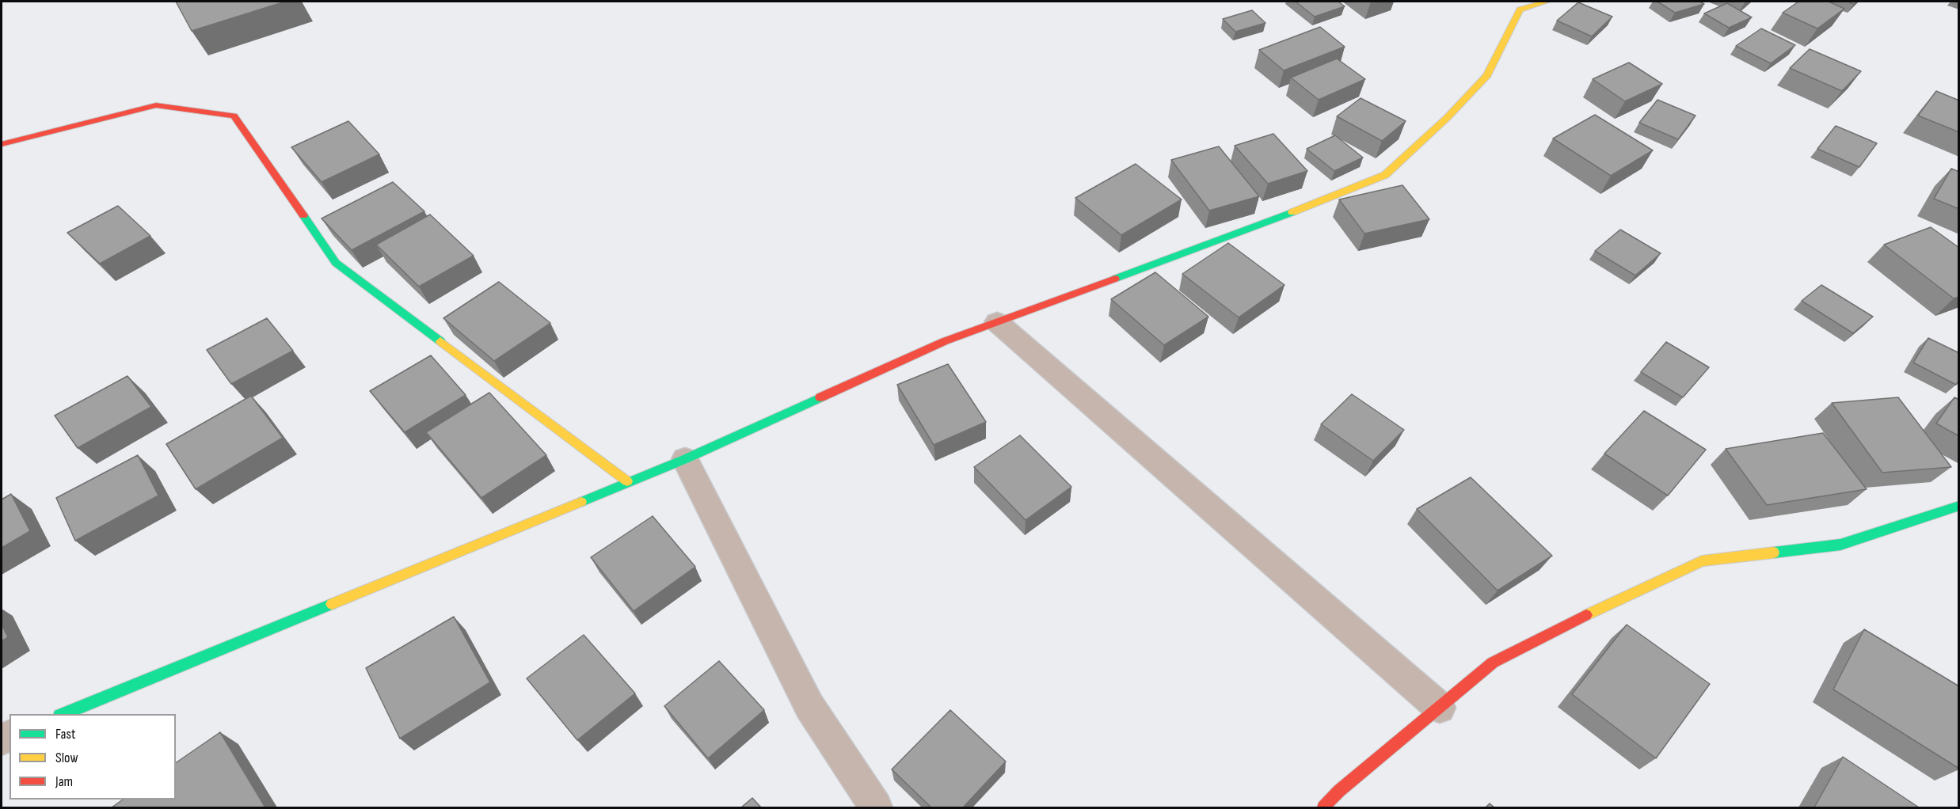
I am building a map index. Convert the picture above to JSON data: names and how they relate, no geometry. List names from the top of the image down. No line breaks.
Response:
{"legend":["Fast","Slow","Jam"]}
